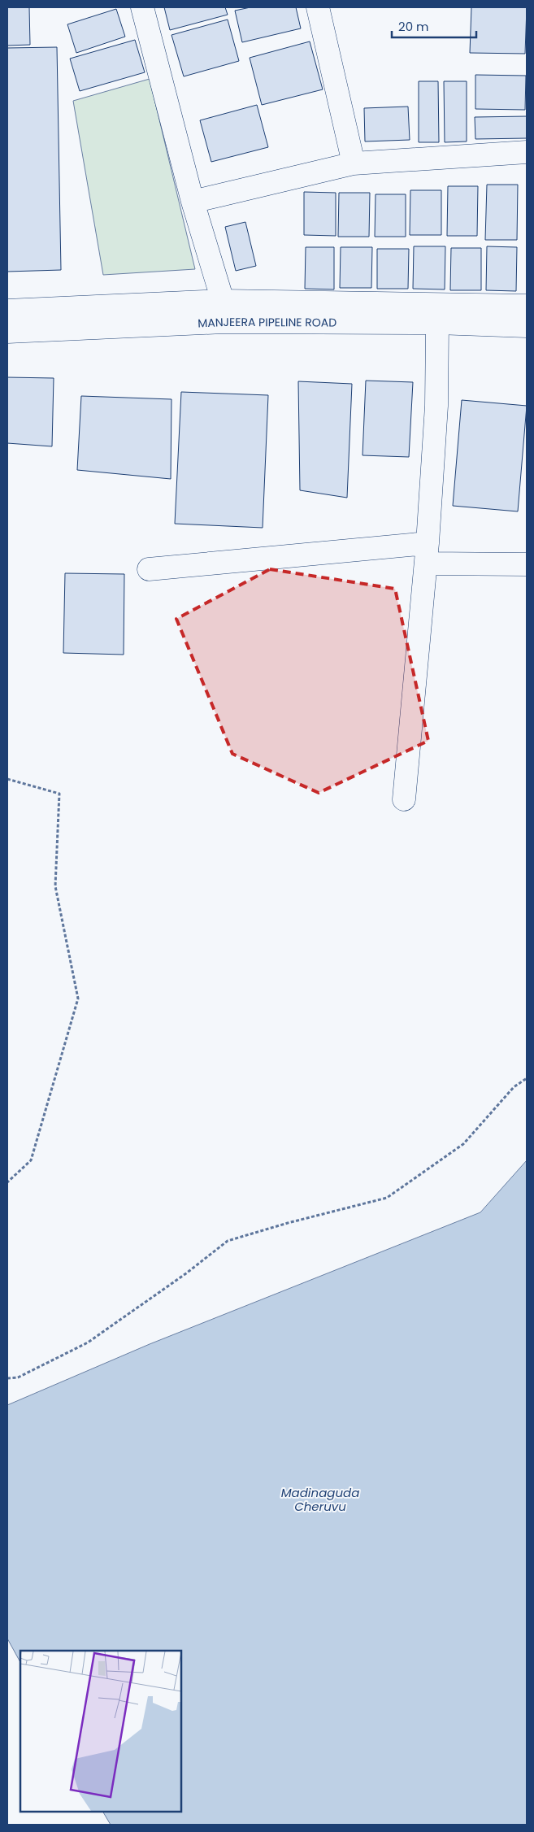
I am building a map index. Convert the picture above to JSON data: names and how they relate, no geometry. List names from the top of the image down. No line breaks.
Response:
{"streets":{"street":["MANJEERA PIPELINE ROAD"]},"water":["Madinaguda Cheruvu"],"scale_bar":"20 m"}
